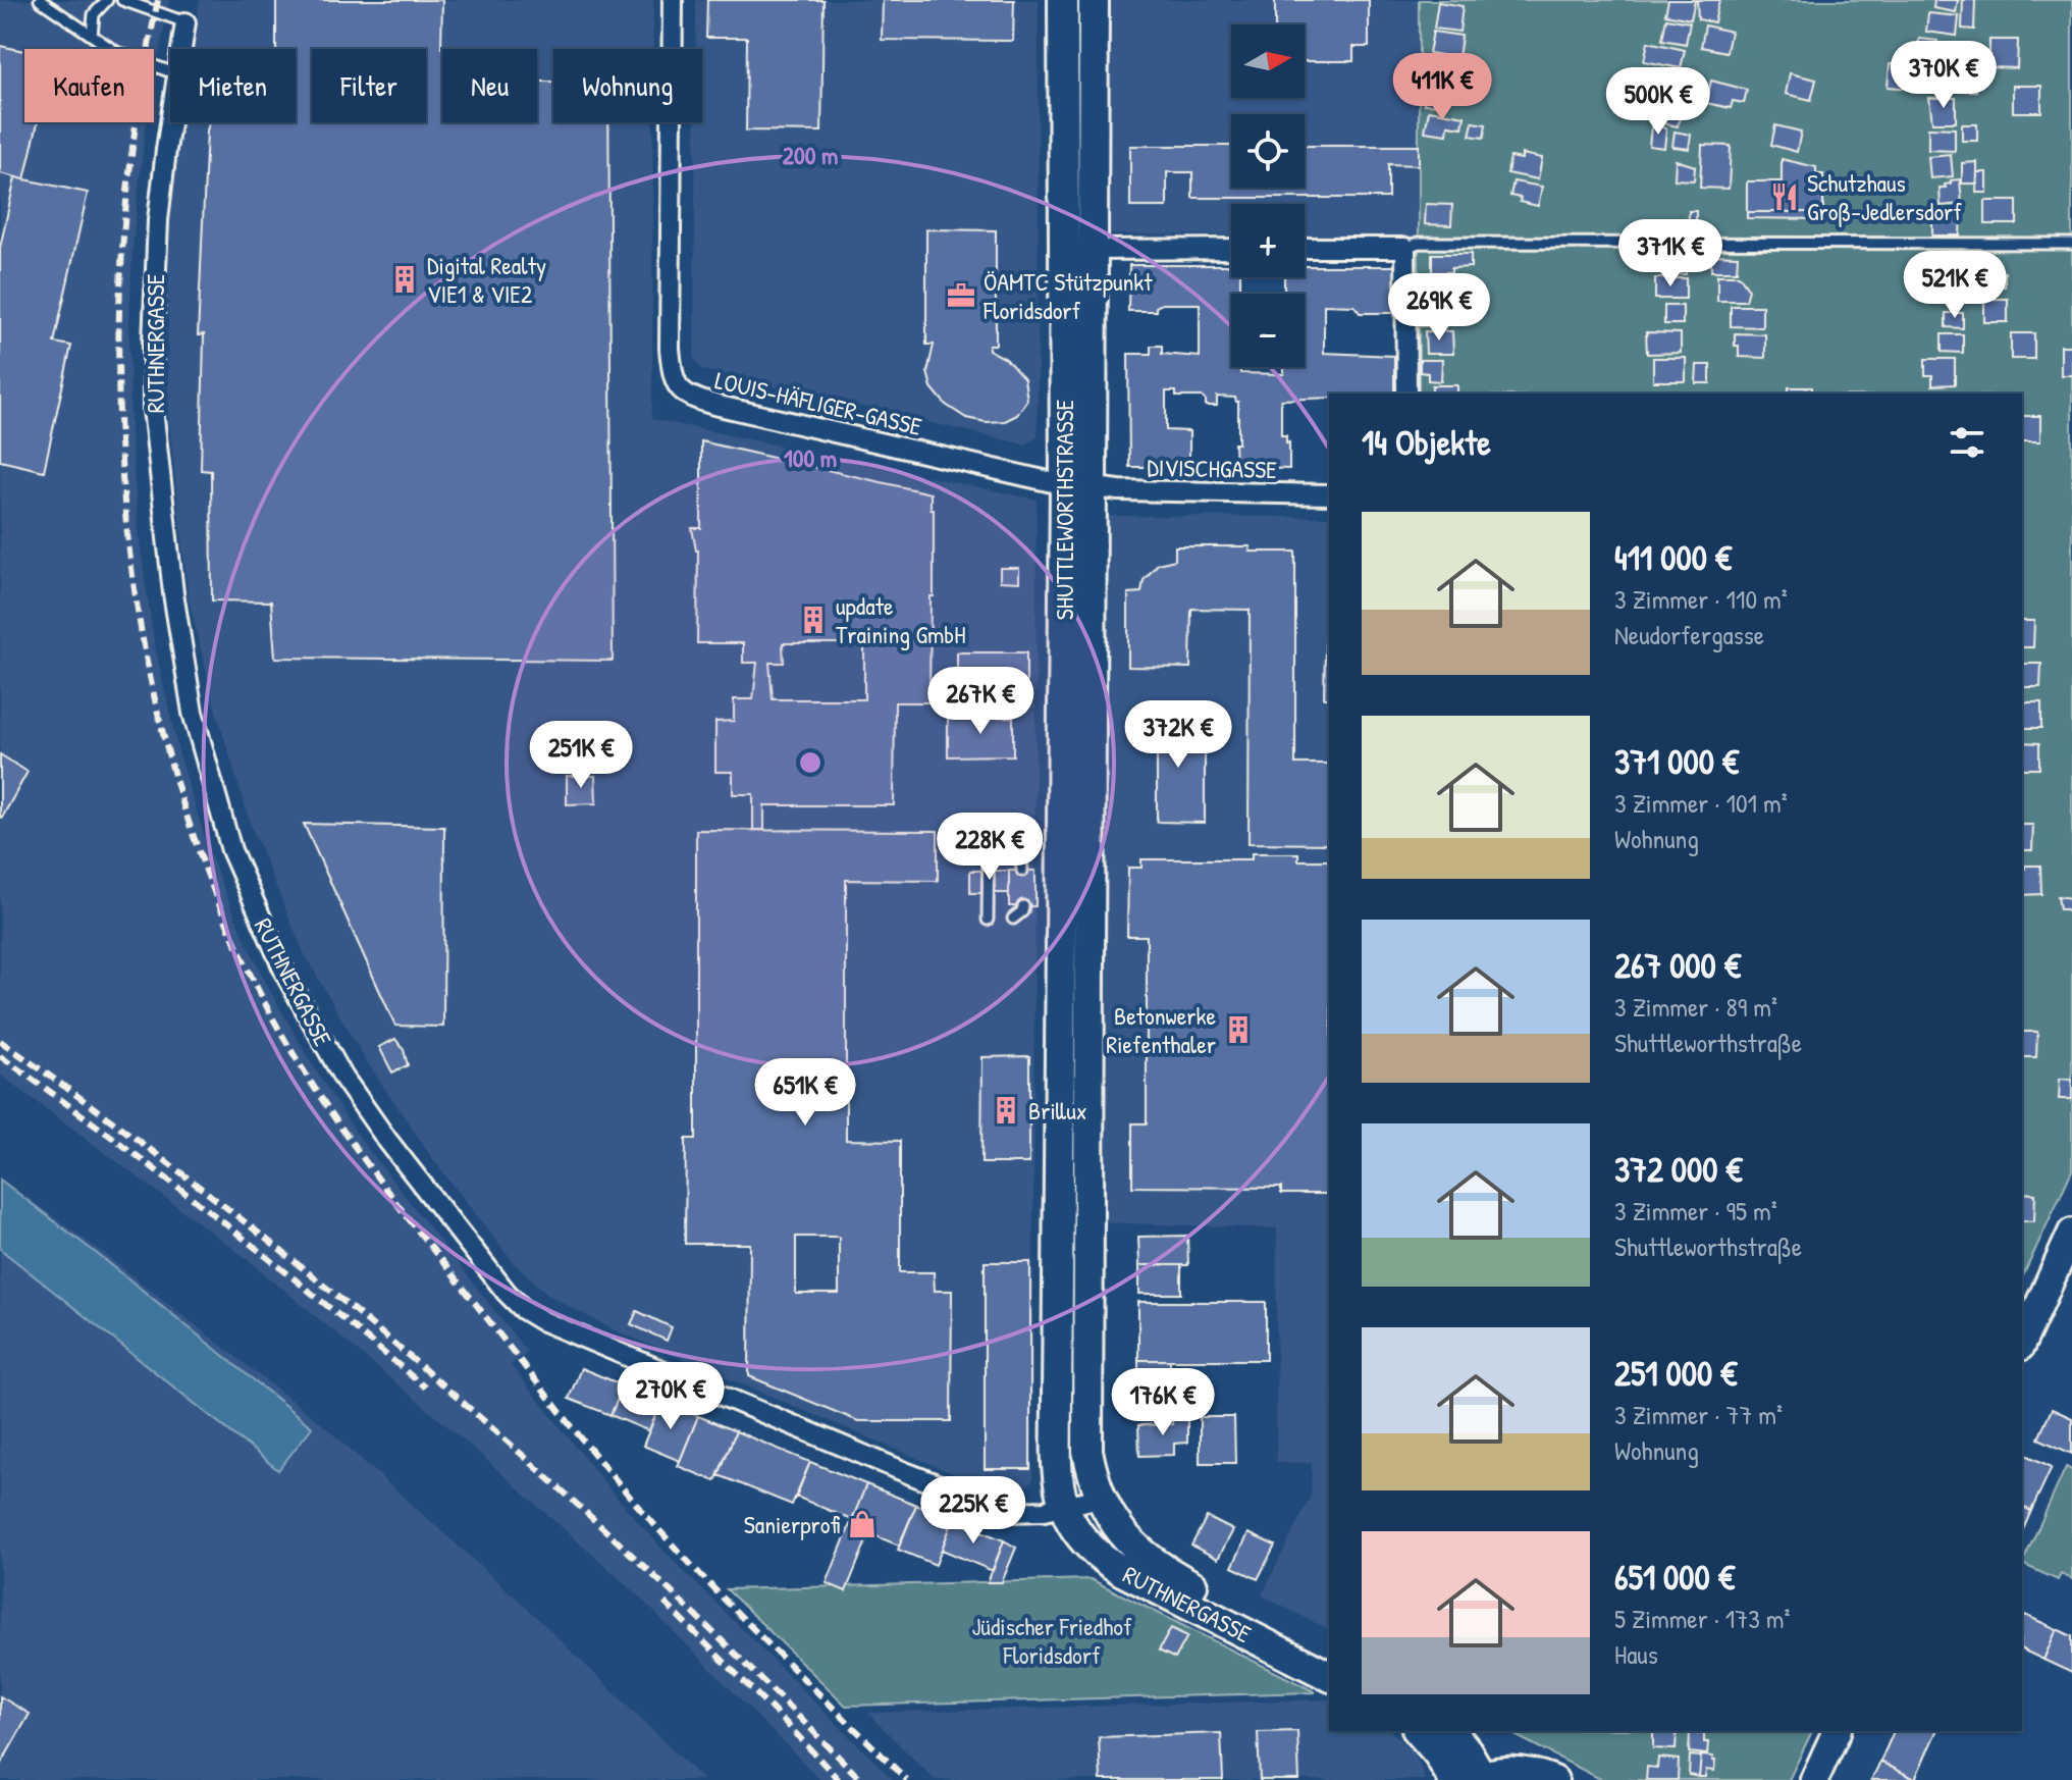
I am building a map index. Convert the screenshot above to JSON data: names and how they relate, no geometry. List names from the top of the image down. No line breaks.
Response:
{"streets":{"main road":["RUTHNERGASSE","SHUTTLEWORTHSTRASSE"],"street":["LOUIS-HÄFLIGER-GASSE","DIVISCHGASSE"]},"crossings":[["RUTHNERGASSE","SHUTTLEWORTHSTRASSE"],["LOUIS-HÄFLIGER-GASSE","DIVISCHGASSE"],["LOUIS-HÄFLIGER-GASSE","SHUTTLEWORTHSTRASSE"],["DIVISCHGASSE","SHUTTLEWORTHSTRASSE"]],"parks":["Jüdischer Friedhof Floridsdorf"],"places":{"restaurant":["Schutzhaus Groß-Jedlersdorf"],"building":["Digital Realty VIE1 & VIE2","update Training GmbH","Betonwerke Riefenthaler","Brillux"],"office":["ÖAMTC Stützpunkt Floridsdorf"],"shop":["Sanierprofi"]},"north":"right","page":{"map_buttons":["+","−"],"price":["370K €","411K €","500K €","371K €","521K €","269K €","267K €","372K €","251K €","228K €","651K €","270K €","176K €","225K €"],"chip":["Kaufen","Mieten","Filter","Neu","Wohnung"],"heading":"14 Objekte","list":[{"name":"411 000 €","note":"3 Zimmer · 110 m² · Neudorfergasse"},{"name":"371 000 €","note":"3 Zimmer · 101 m² · Wohnung"},{"name":"267 000 €","note":"3 Zimmer · 89 m² · Shuttleworthstraße"},{"name":"372 000 €","note":"3 Zimmer · 95 m² · Shuttleworthstraße"},{"name":"251 000 €","note":"3 Zimmer · 77 m² · Wohnung"},{"name":"651 000 €","note":"5 Zimmer · 173 m² · Haus"}]},"rings":["200 m","100 m"]}
